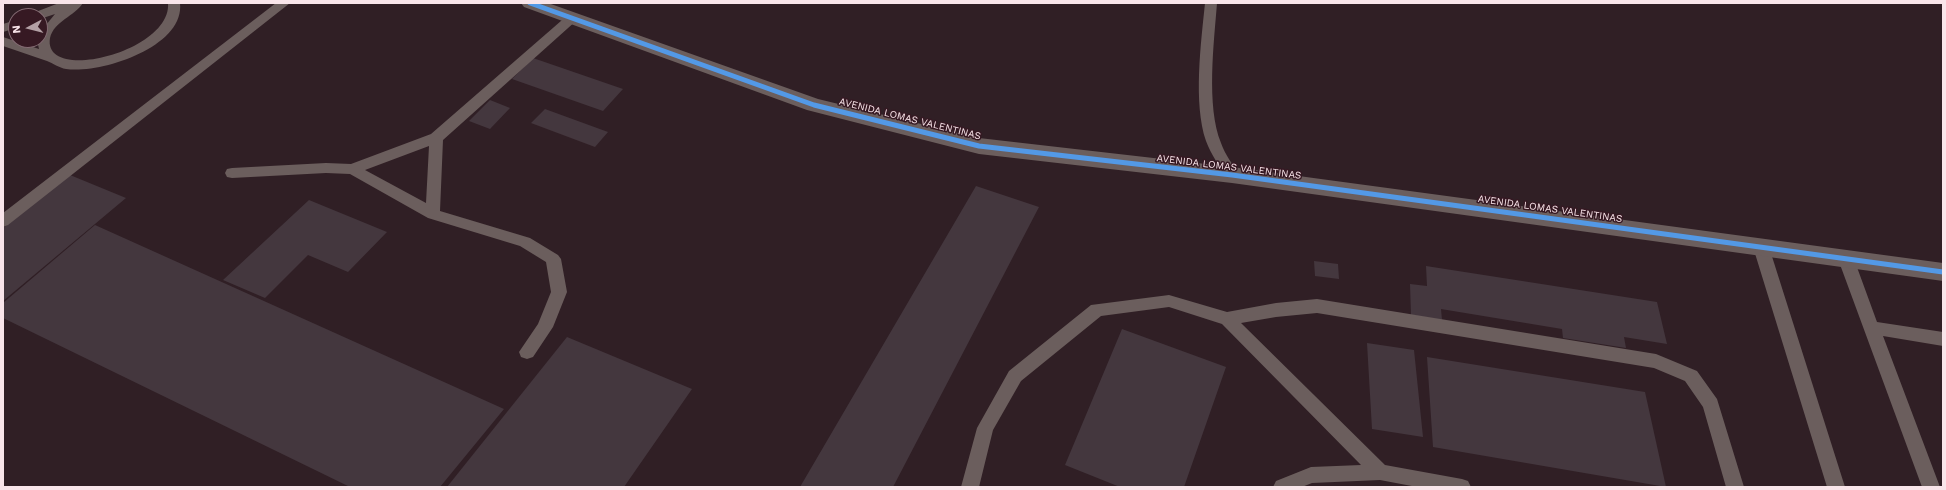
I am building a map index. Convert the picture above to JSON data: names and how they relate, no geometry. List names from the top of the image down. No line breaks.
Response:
{"streets":{"street":["AVENIDA LOMAS VALENTINAS"]},"north":"left"}
